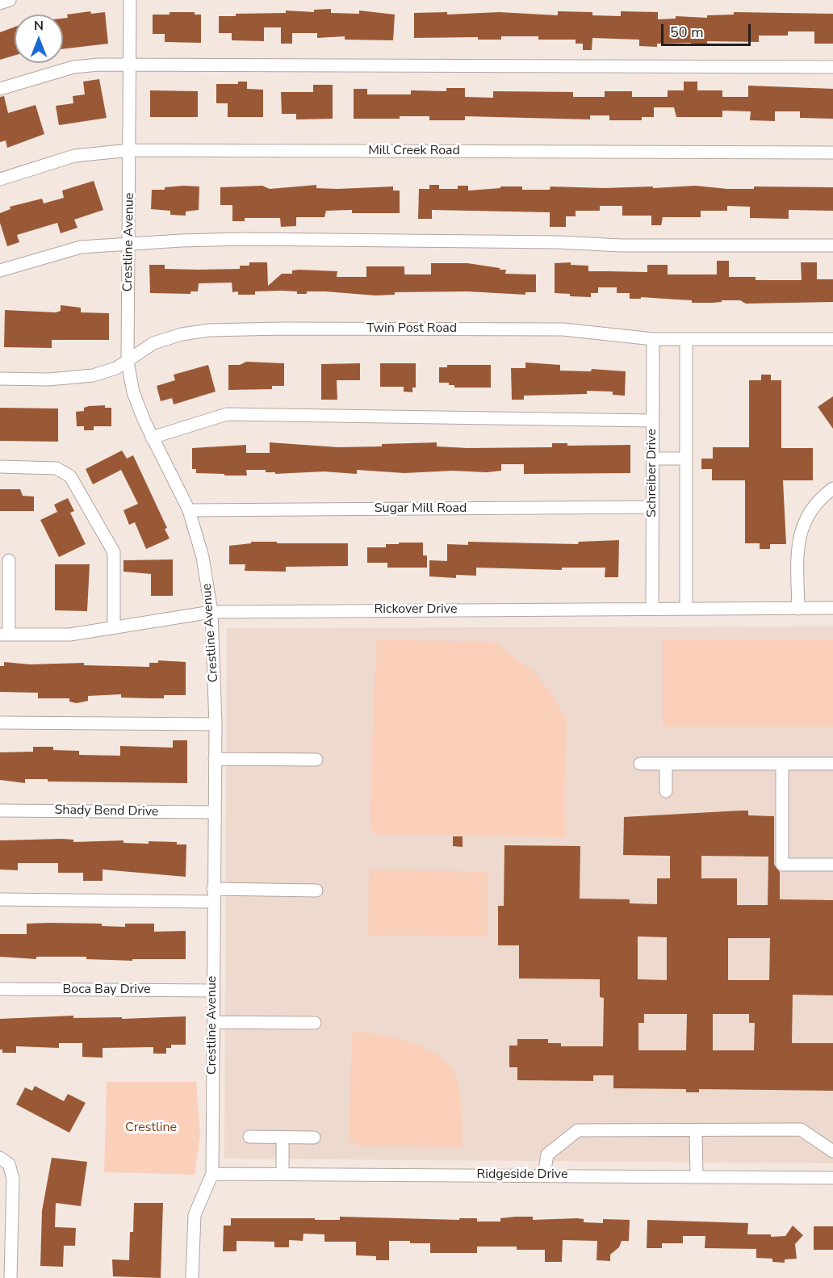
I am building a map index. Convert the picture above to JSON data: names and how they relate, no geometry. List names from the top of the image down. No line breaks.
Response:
{"streets":{"street":["Mill Creek Road","Crestline Avenue","Twin Post Road","Schreiber Drive","Sugar Mill Road","Rickover Drive","Shady Bend Drive","Boca Bay Drive","Ridgeside Drive"]},"crossings":[["Mill Creek Road","Crestline Avenue"],["Crestline Avenue","Twin Post Road"],["Crestline Avenue","Sugar Mill Road"],["Crestline Avenue","Rickover Drive"],["Crestline Avenue","Shady Bend Drive"],["Crestline Avenue","Boca Bay Drive"],["Crestline Avenue","Ridgeside Drive"],["Twin Post Road","Schreiber Drive"],["Schreiber Drive","Sugar Mill Road"],["Schreiber Drive","Rickover Drive"]],"parks":["Crestline"],"scale_bar":"50 m","north":"top"}
